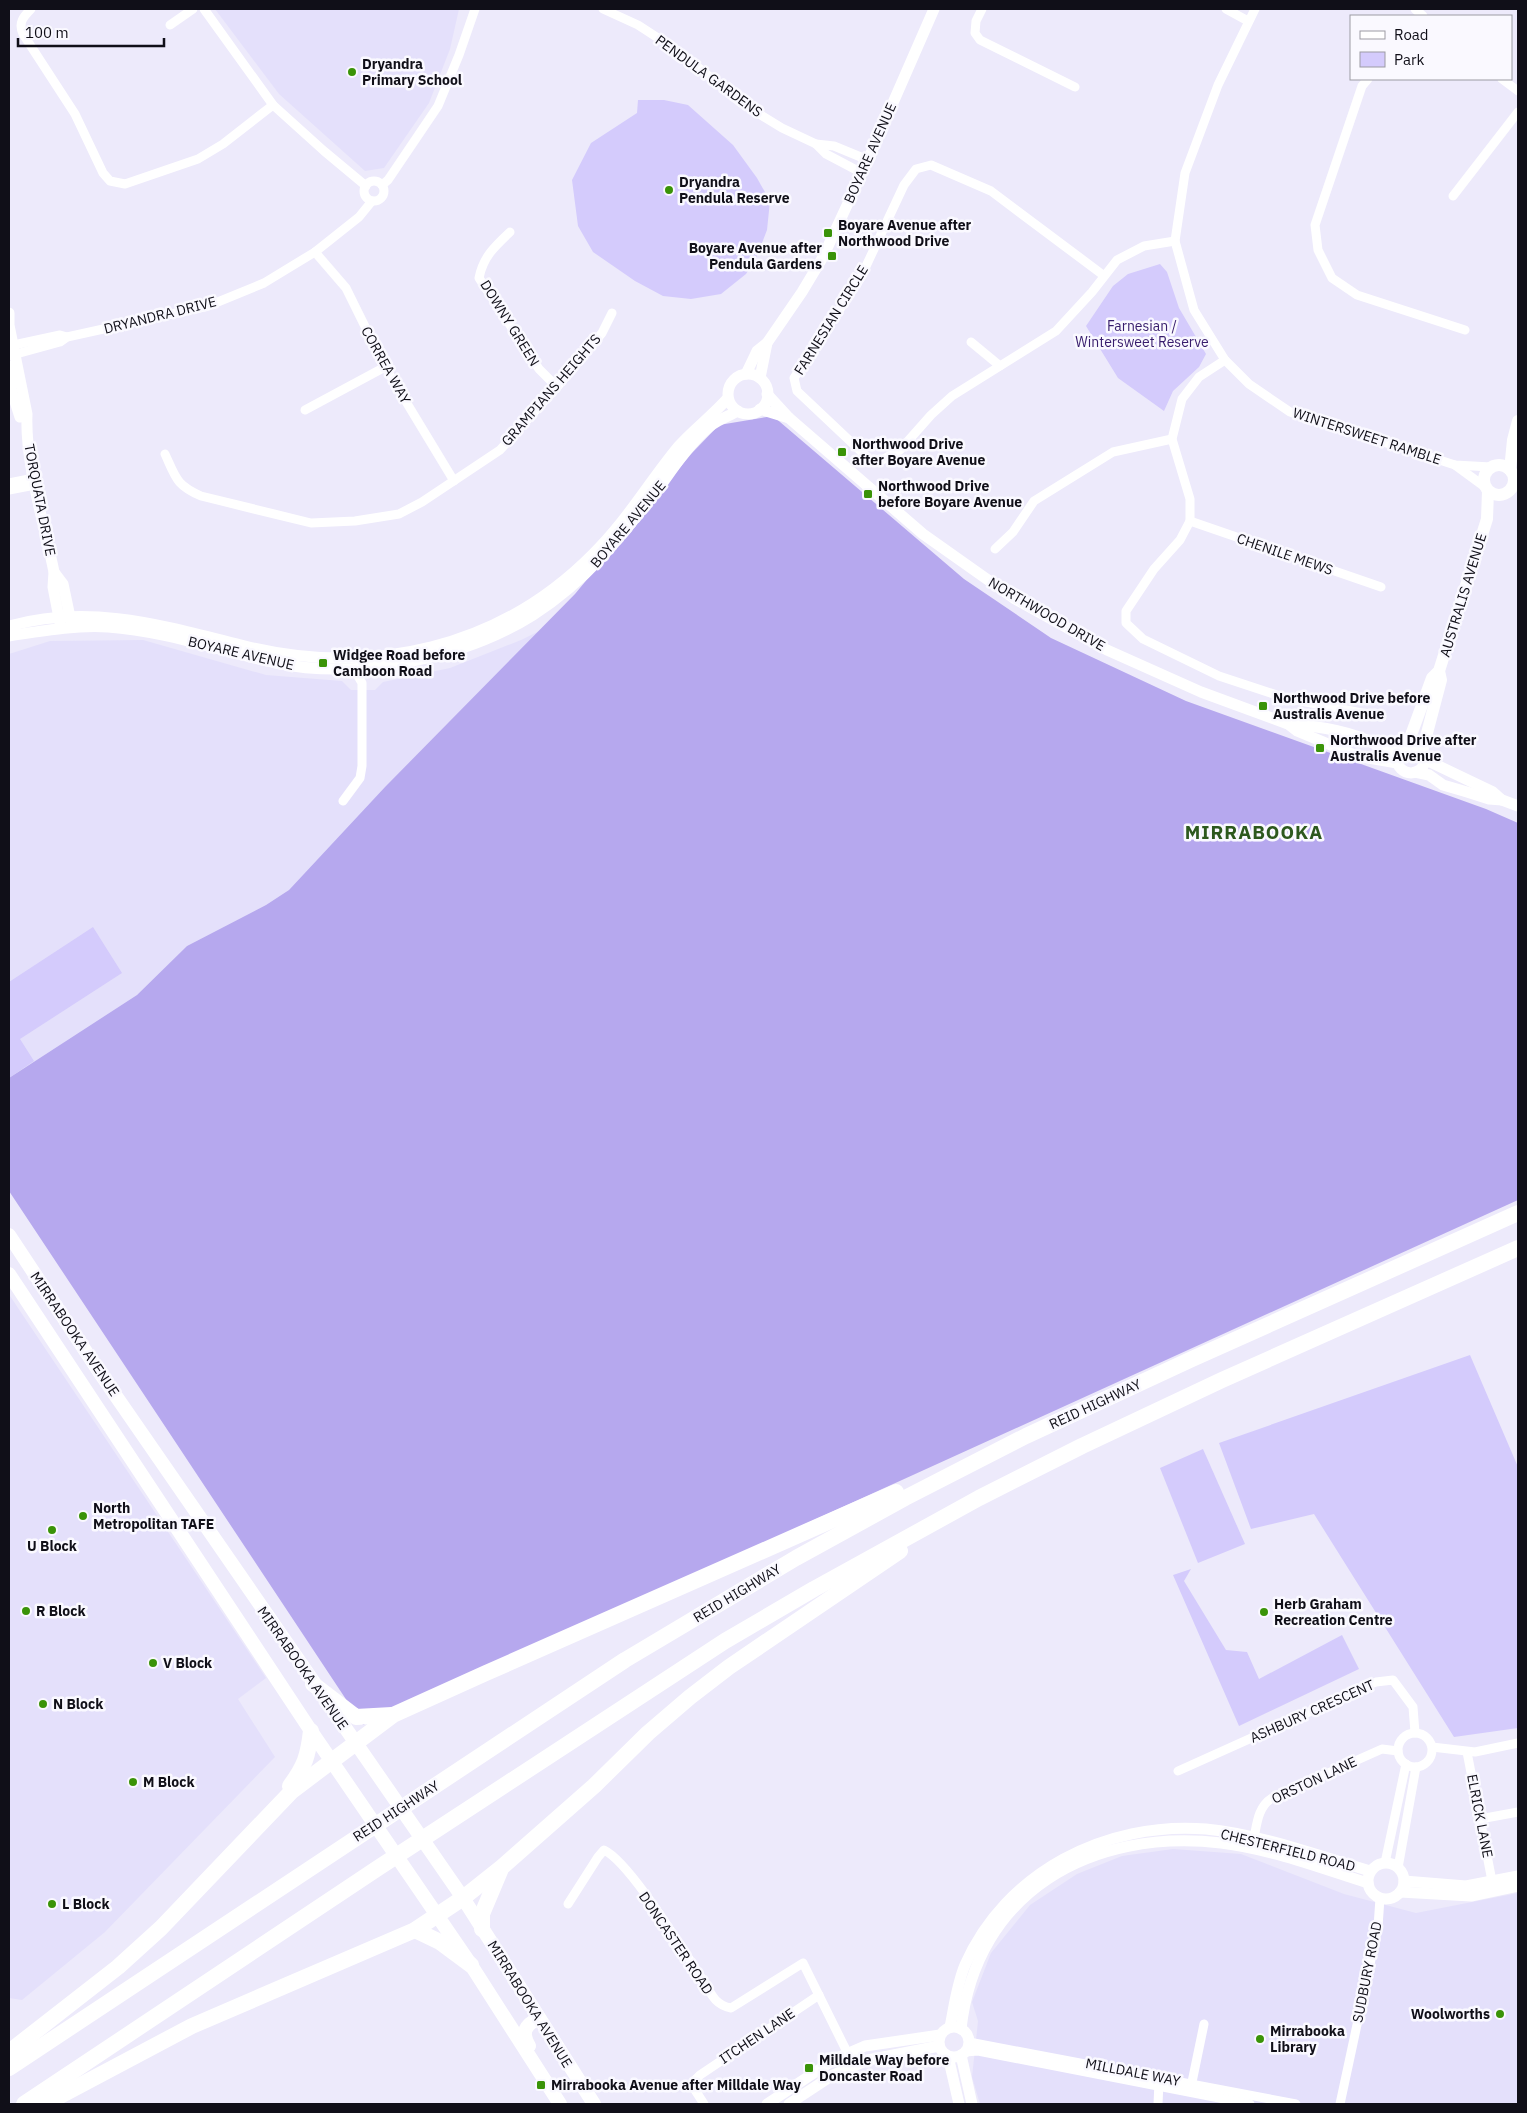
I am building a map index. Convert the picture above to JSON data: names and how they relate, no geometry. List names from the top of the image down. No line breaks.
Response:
{"streets":{"highway":["REID HIGHWAY"],"main road":["AUSTRALIS AVENUE","MIRRABOOKA AVENUE"],"street":["PENDULA GARDENS","BOYARE AVENUE","DRYANDRA DRIVE","FARNESIAN CIRCLE","DOWNY GREEN","CORREA WAY","GRAMPIANS HEIGHTS","WINTERSWEET RAMBLE","TORQUATA DRIVE","CHENILE MEWS","NORTHWOOD DRIVE","ASHBURY CRESCENT","ORSTON LANE","ELRICK LANE","CHESTERFIELD ROAD","DONCASTER ROAD","SUDBURY ROAD","ITCHEN LANE","MILLDALE WAY"]},"crossings":[["PENDULA GARDENS","BOYARE AVENUE"],["BOYARE AVENUE","TORQUATA DRIVE"],["BOYARE AVENUE","NORTHWOOD DRIVE"],["DRYANDRA DRIVE","CORREA WAY"],["DRYANDRA DRIVE","TORQUATA DRIVE"],["FARNESIAN CIRCLE","WINTERSWEET RAMBLE"],["DOWNY GREEN","GRAMPIANS HEIGHTS"],["CORREA WAY","GRAMPIANS HEIGHTS"],["WINTERSWEET RAMBLE","AUSTRALIS AVENUE"],["AUSTRALIS AVENUE","NORTHWOOD DRIVE"],["ASHBURY CRESCENT","ORSTON LANE"],["ORSTON LANE","CHESTERFIELD ROAD"],["CHESTERFIELD ROAD","SUDBURY ROAD"],["DONCASTER ROAD","ITCHEN LANE"]],"districts":["MIRRABOOKA"],"parks":["Farnesian / Wintersweet Reserve"],"places":{"other":["Dryandra Primary School","Dryandra Pendula Reserve","North Metropolitan TAFE","U Block","R Block","Herb Graham Recreation Centre","V Block","N Block","M Block","L Block","Woolworths","Mirrabooka Library"],"transit":["Boyare Avenue after Northwood Drive","Boyare Avenue after Pendula Gardens","Northwood Drive after Boyare Avenue","Northwood Drive before Boyare Avenue","Widgee Road before Camboon Road","Northwood Drive before Australis Avenue","Northwood Drive after Australis Avenue","Milldale Way before Doncaster Road","Mirrabooka Avenue after Milldale Way"]},"legend":["Road","Park"],"scale_bar":"100 m"}
